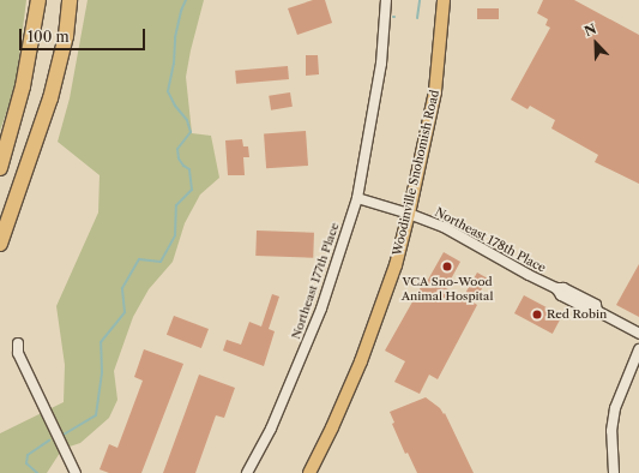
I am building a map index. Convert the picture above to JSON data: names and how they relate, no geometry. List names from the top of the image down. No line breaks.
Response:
{"streets":{"main road":["Woodinville Snohomish Road"],"street":["Northeast 178th Place","Northeast 177th Place"]},"crossings":[["Woodinville Snohomish Road","Northeast 178th Place"],["Northeast 178th Place","Northeast 177th Place"]],"places":["VCA Sno-Wood Animal Hospital","Red Robin"],"scale_bar":"100 m","north":"top left"}
